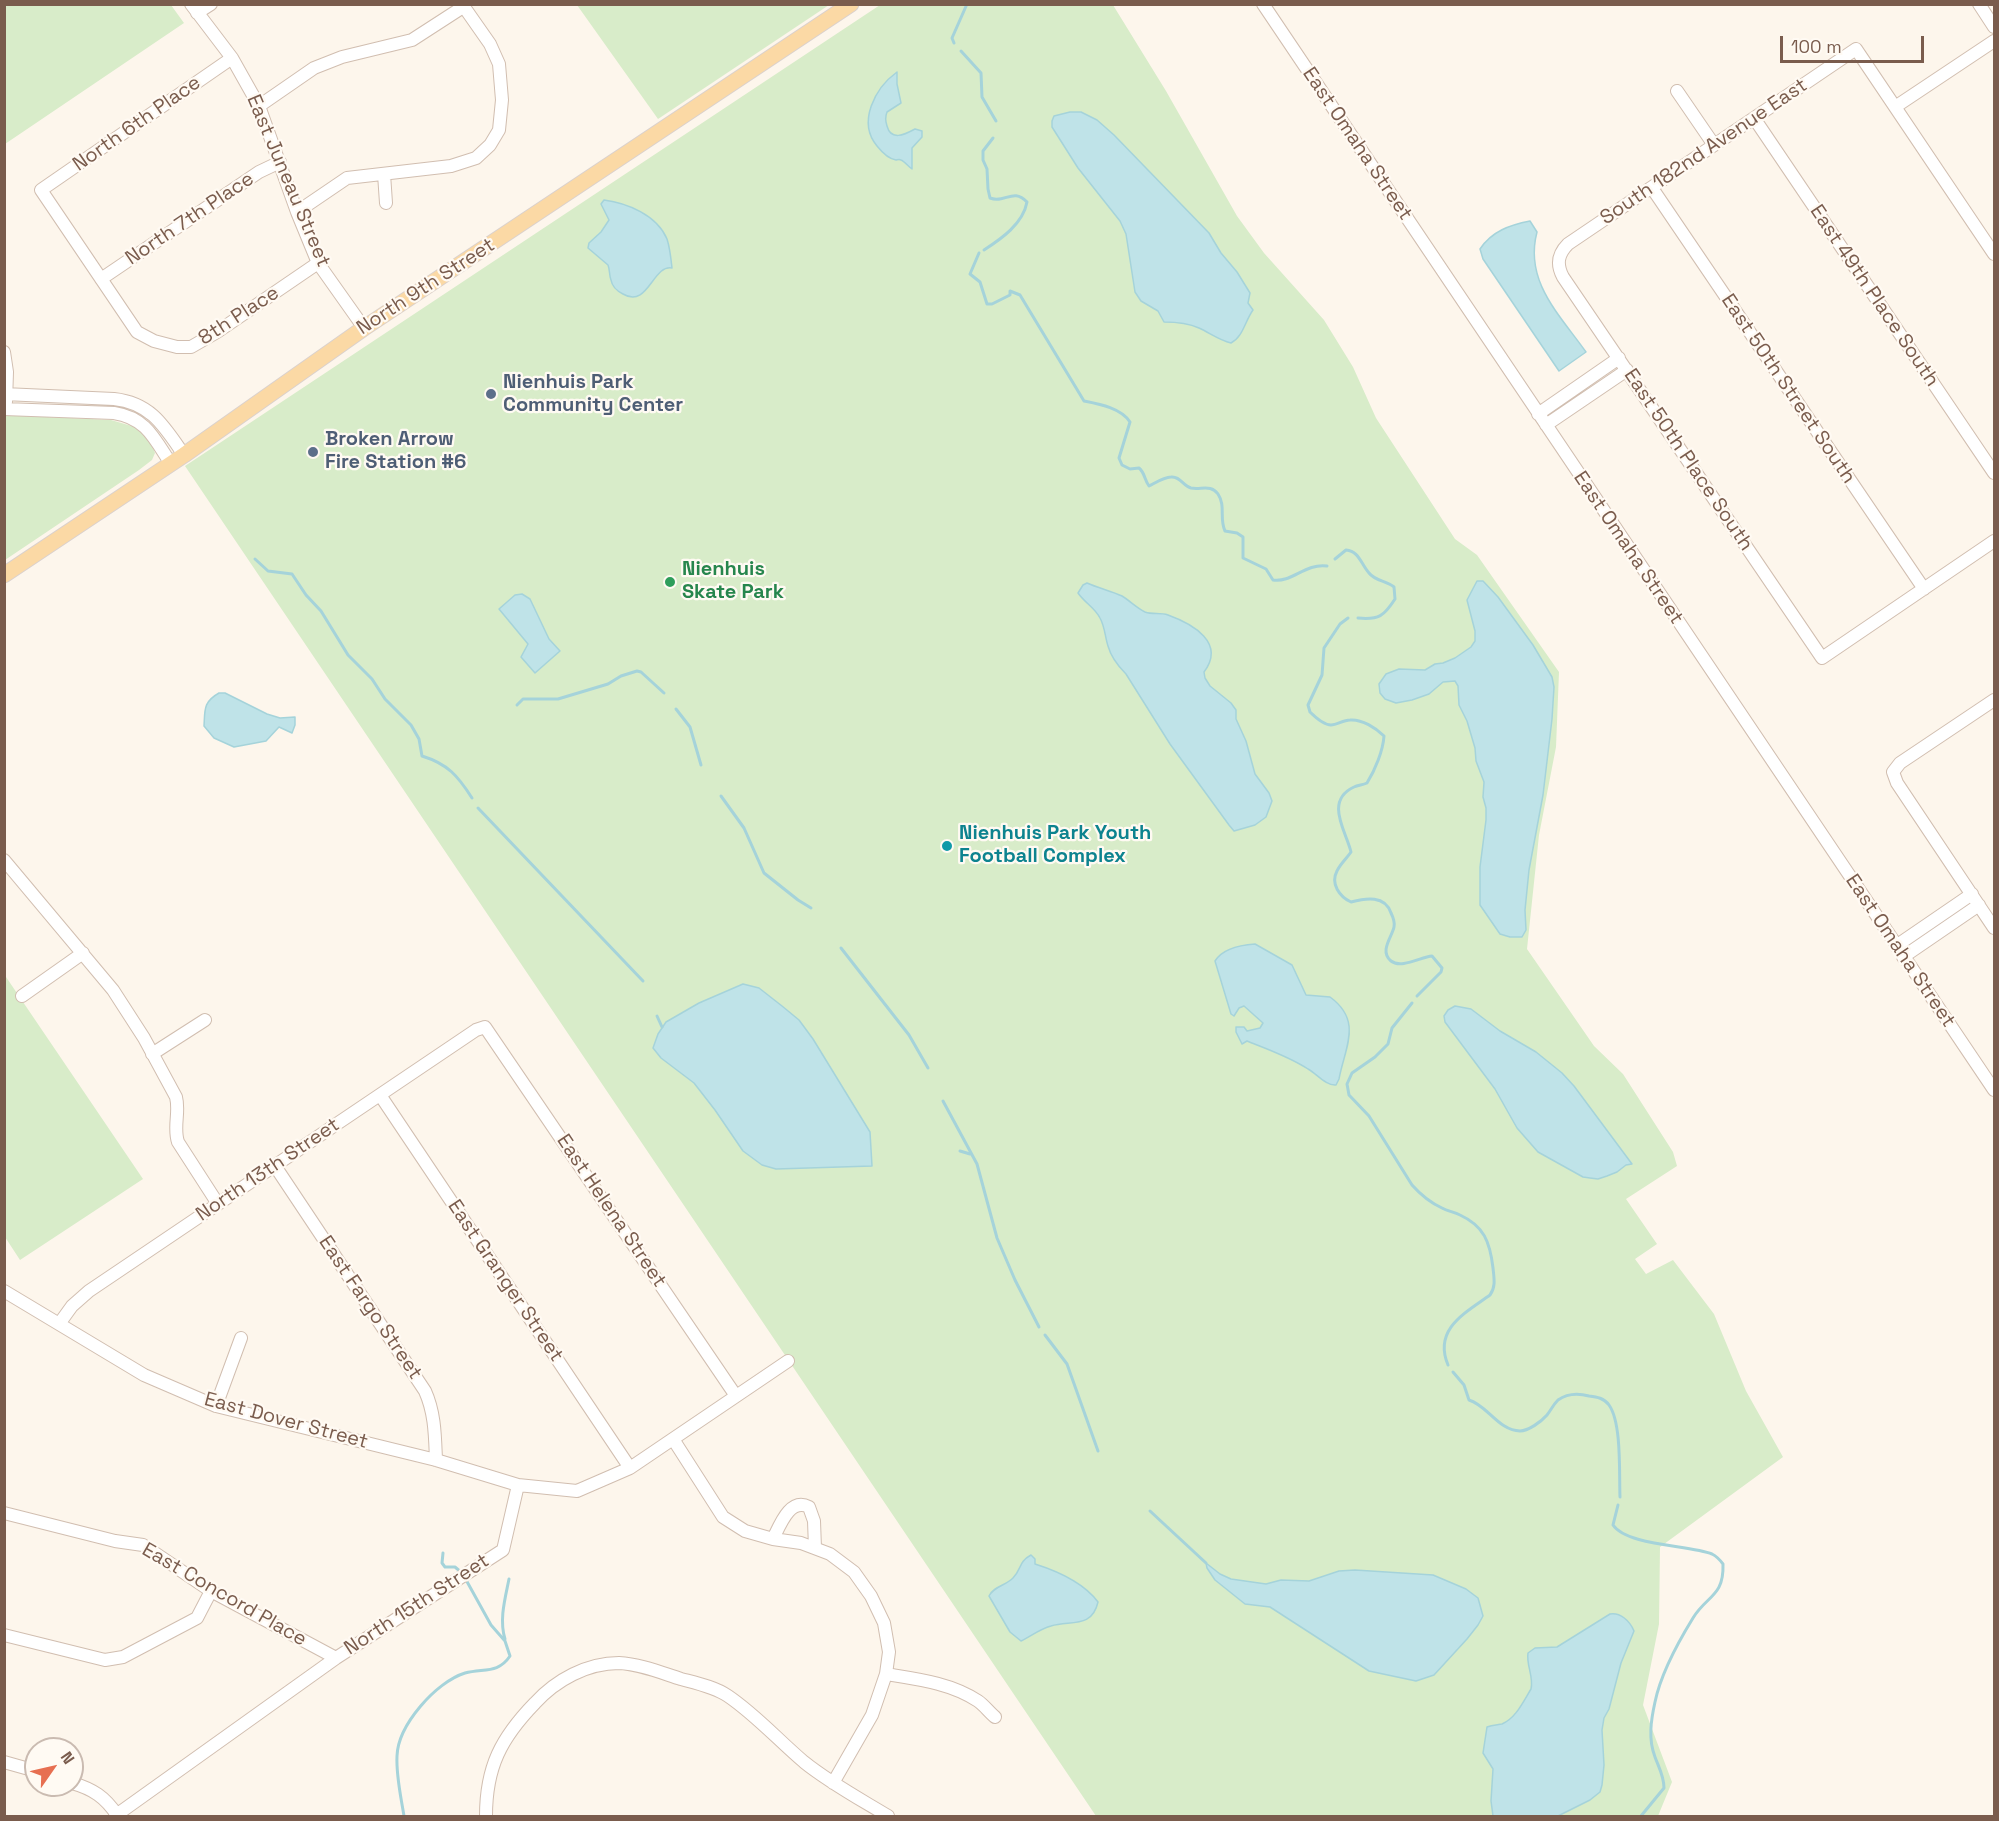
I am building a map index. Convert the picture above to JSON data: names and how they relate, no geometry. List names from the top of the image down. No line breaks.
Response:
{"streets":{"main road":["North 9th Street"],"street":["North 6th Place","East Omaha Street","South 182nd Avenue East","East Juneau Street","North 7th Place","East 49th Place South","8th Place","East 50th Street South","East 50th Place South","North 13th Street","East Helena Street","East Granger Street","East Fargo Street","East Dover Street","East Concord Place","North 15th Street"]},"crossings":[["North 6th Place","East Juneau Street"],["North 6th Place","North 7th Place"],["North 6th Place","8th Place"],["South 182nd Avenue East","East 49th Place South"],["South 182nd Avenue East","East 50th Street South"],["South 182nd Avenue East","East 50th Place South"],["East Juneau Street","North 7th Place"],["East Juneau Street","North 9th Street"],["East Juneau Street","8th Place"],["North 7th Place","8th Place"],["East 50th Street South","East 50th Place South"],["North 13th Street","East Helena Street"],["North 13th Street","East Granger Street"],["North 13th Street","East Fargo Street"],["North 13th Street","East Dover Street"],["East Fargo Street","East Dover Street"],["East Dover Street","North 15th Street"],["East Concord Place","North 15th Street"]],"places":["Nienhuis Park Community Center","Broken Arrow Fire Station #6","Nienhuis Skate Park","Nienhuis Park Youth Football Complex"],"scale_bar":"100 m","north":"top right"}
